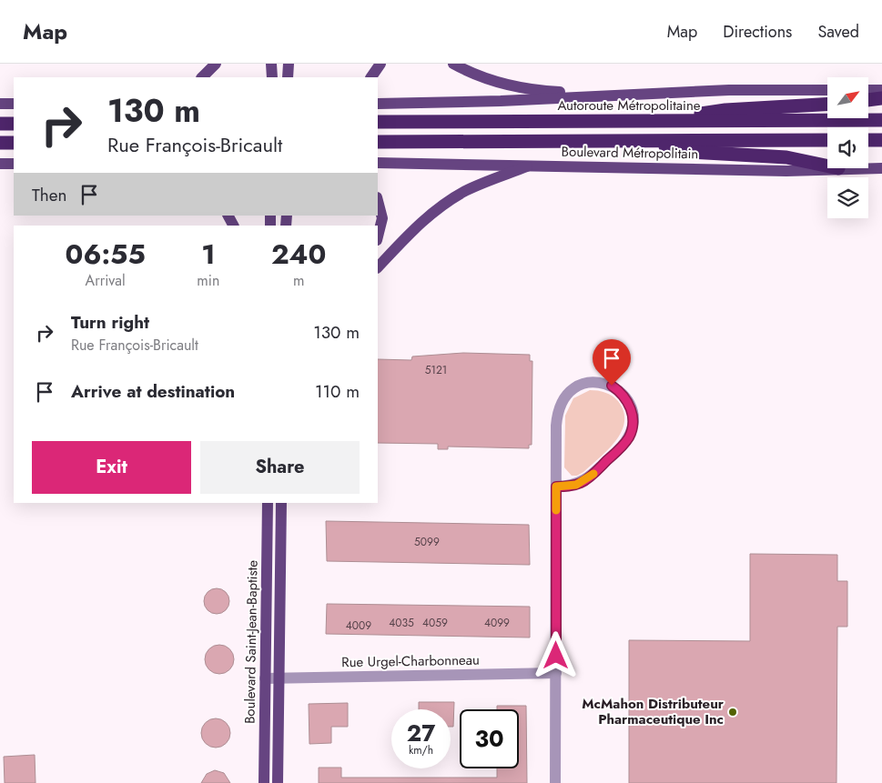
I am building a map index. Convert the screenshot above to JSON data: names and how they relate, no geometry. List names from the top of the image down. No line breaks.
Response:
{"streets":{"highway":["Autoroute Métropolitaine"],"main road":["Boulevard Métropolitain","Boulevard Saint-Jean-Baptiste"],"street":["Rue Urgel-Charbonneau"]},"crossings":[["Boulevard Saint-Jean-Baptiste","Rue Urgel-Charbonneau"]],"places":["McMahon Distributeur Pharmaceutique Inc"],"house_numbers":["5121","5099","4035","4059","4099","4009"],"north":"top right","page":{"header":"Map","nav":["Map","Directions","Saved"],"turn":["130 m","Rue François-Bricault"],"then":"Then","eta":["06:55","Arrival","1","min","240","m"],"list":[{"name":"Turn right","note":"Rue François-Bricault","value":"130 m"},{"name":"Arrive at destination","value":"110 m"}],"buttons":["Exit","Share"],"speed":"27 km/h","limit":"30"}}
